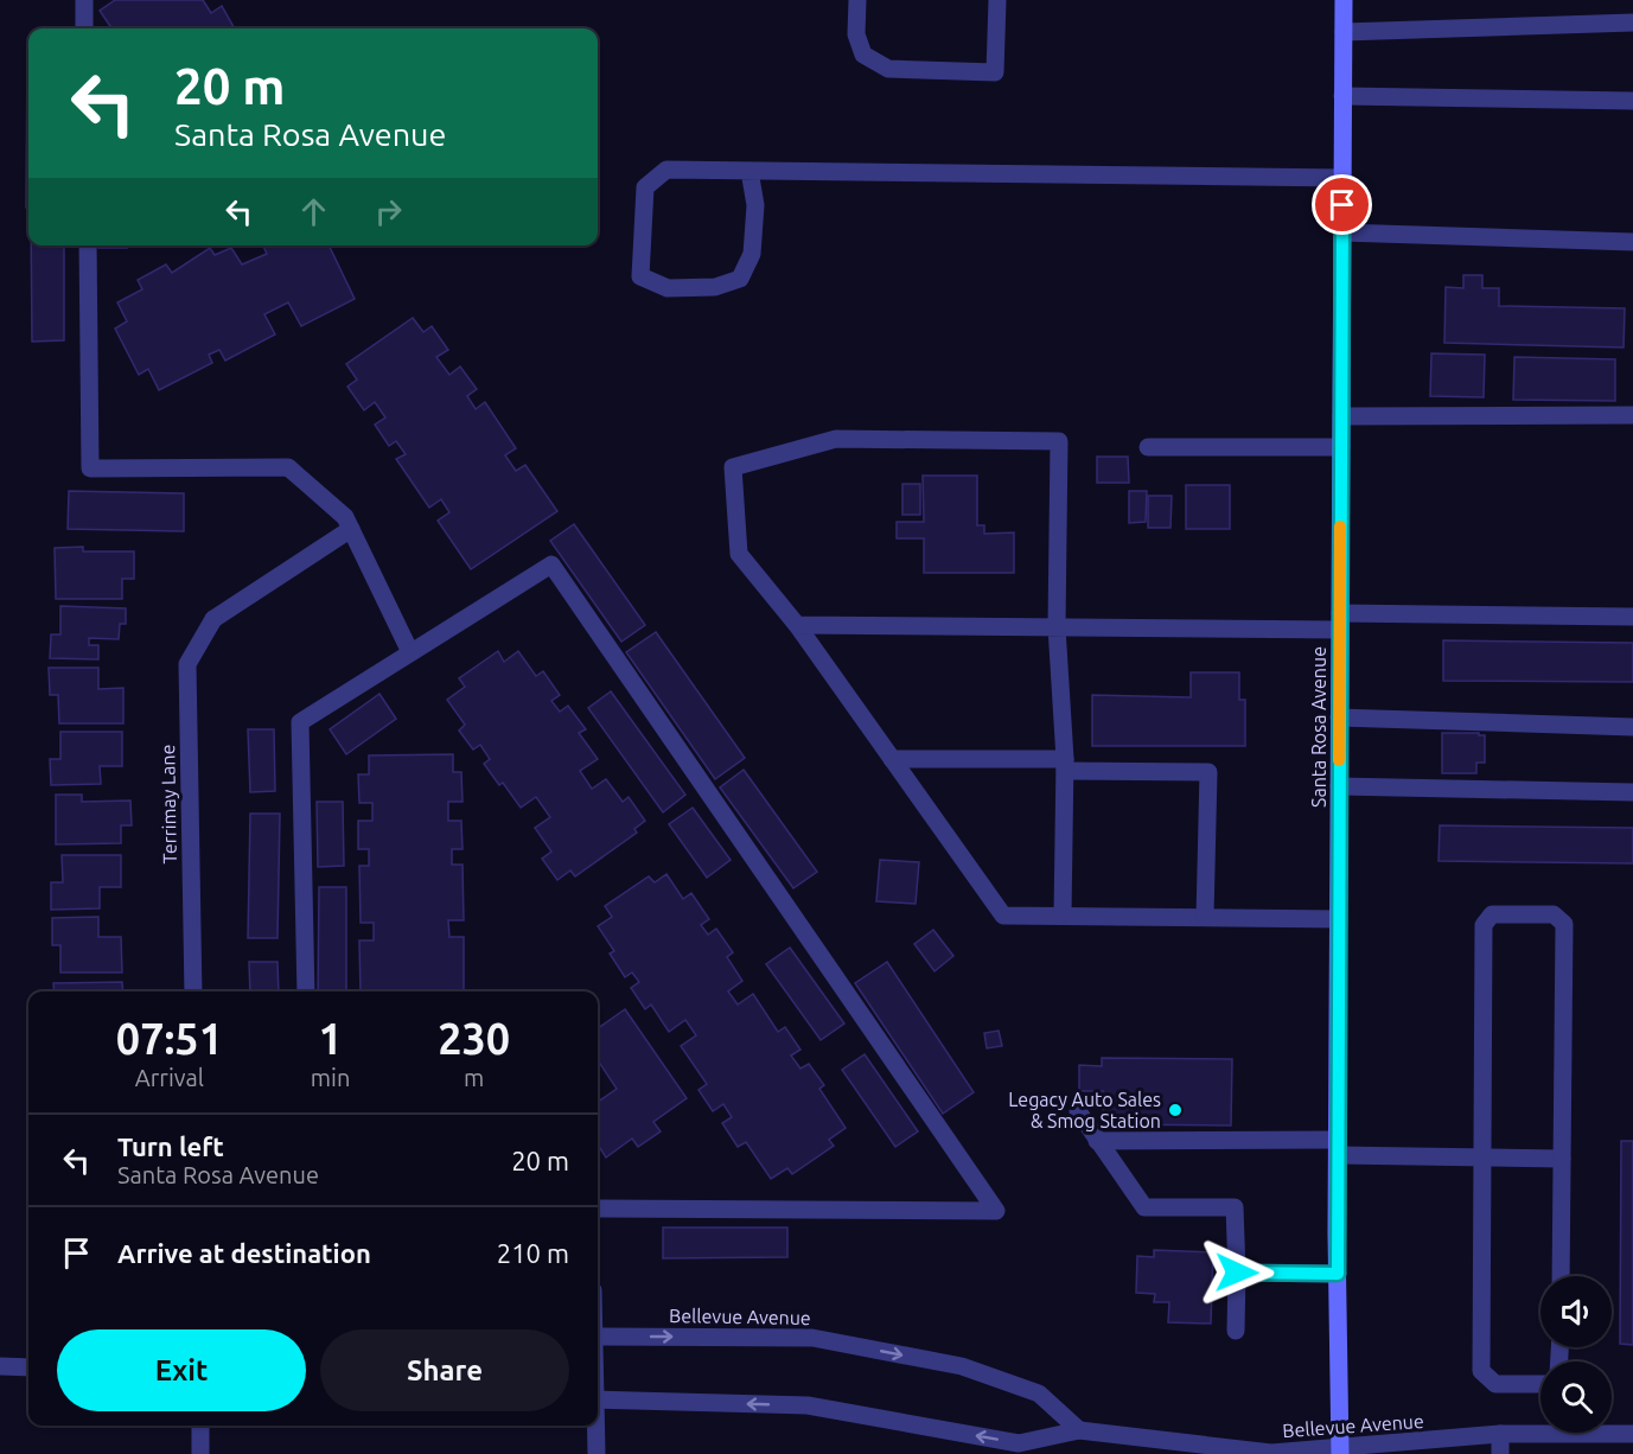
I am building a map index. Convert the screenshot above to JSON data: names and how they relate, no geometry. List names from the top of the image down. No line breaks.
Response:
{"streets":{"main road":["Santa Rosa Avenue"],"street":["Terrimay Lane","Bellevue Avenue"]},"crossings":[["Santa Rosa Avenue","Bellevue Avenue"]],"places":["Legacy Auto Sales & Smog Station"],"page":{"turn":["20 m","Santa Rosa Avenue"],"eta":["07:51","Arrival","1","min","230","m"],"list":[{"name":"Turn left","note":"Santa Rosa Avenue","value":"20 m"},{"name":"Arrive at destination","value":"210 m"}],"buttons":["Exit","Share"]}}
